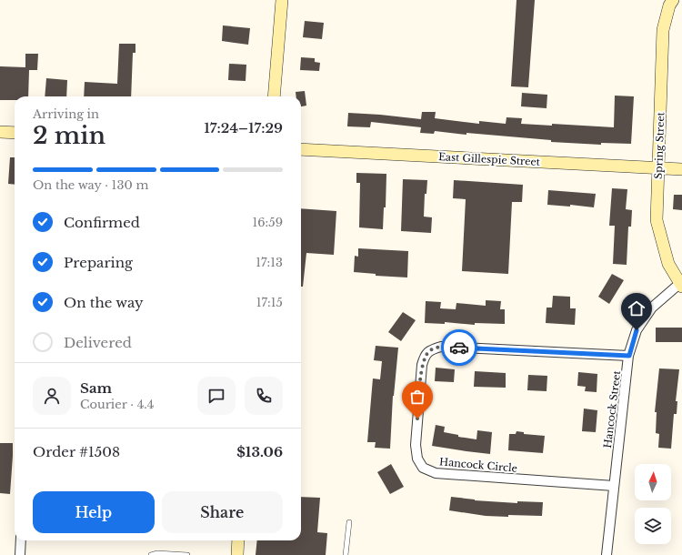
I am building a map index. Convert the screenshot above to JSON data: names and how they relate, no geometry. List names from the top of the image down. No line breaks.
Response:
{"streets":{"street":["Spring Street","East Gillespie Street","Hancock Street","Hancock Circle"]},"crossings":[["Spring Street","East Gillespie Street"],["Spring Street","Hancock Street"],["Hancock Street","Hancock Circle"]],"north":"top","page":{"heading":["2 min","Arriving in","17:24–17:29"],"panel":["Sam","Courier · 4.4","Order #1508","$13.06"],"bar":"On the way · 130 m","list":[["Confirmed","16:59"],["Preparing","17:13"],["On the way","17:15"],"Delivered"],"buttons":["Help","Share"]}}
